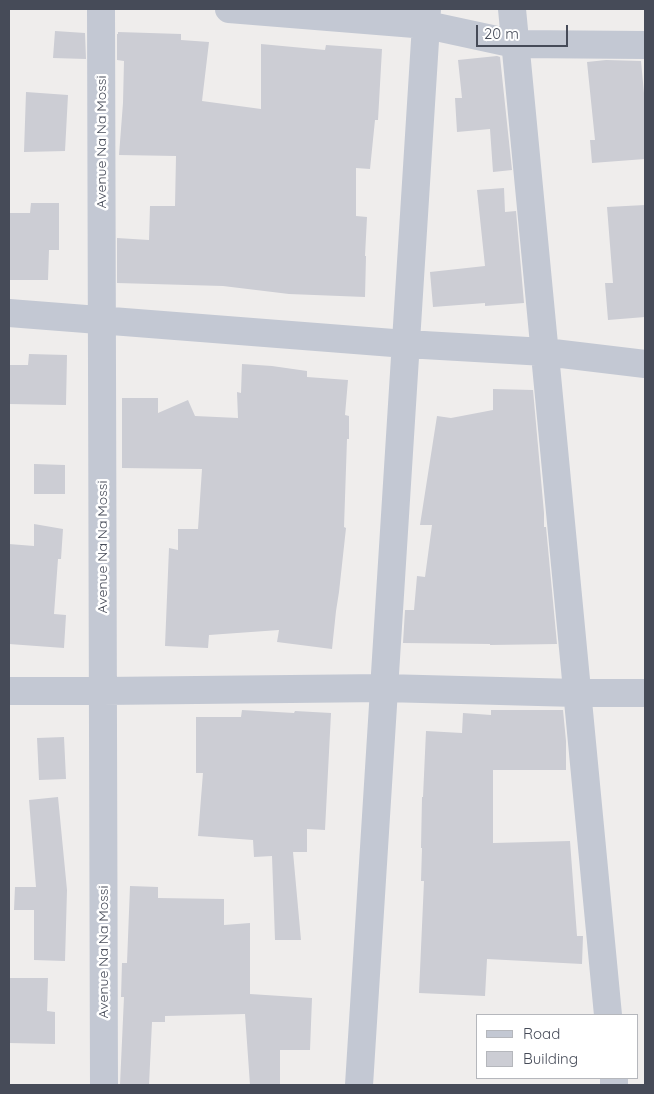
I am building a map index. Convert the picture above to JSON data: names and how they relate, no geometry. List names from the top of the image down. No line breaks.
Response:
{"streets":{"street":["Avenue Na Na Mossi"]},"legend":["Road","Building"],"scale_bar":"20 m"}
